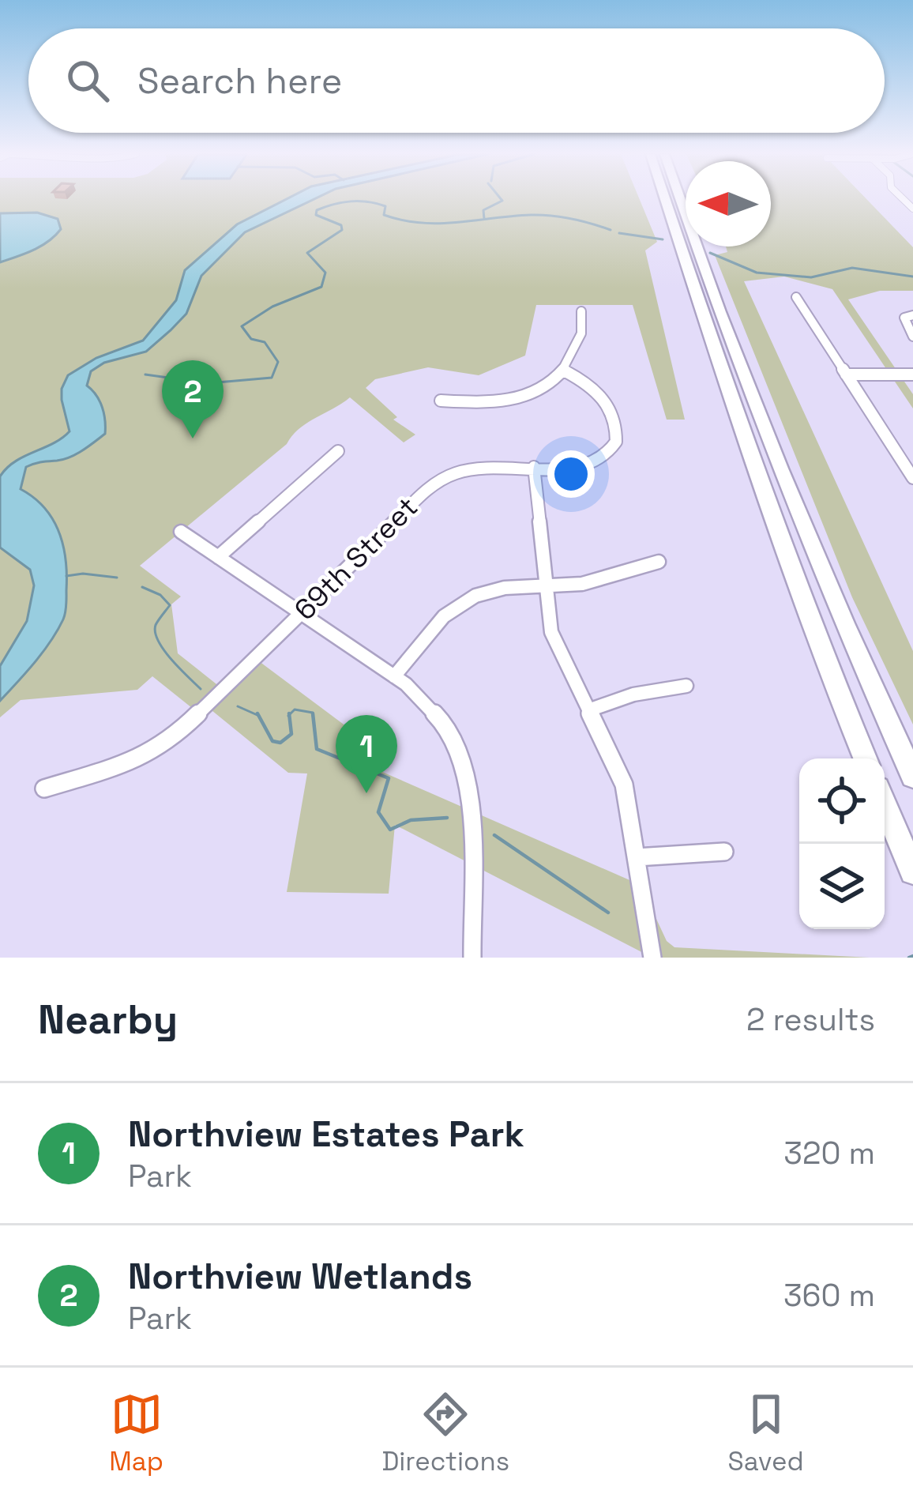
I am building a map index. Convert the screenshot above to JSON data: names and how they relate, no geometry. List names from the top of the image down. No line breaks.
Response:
{"streets":{"street":["69th Street"]},"north":"left","page":{"search":"Search here","pins":["2","1"],"heading":["Nearby","2 results"],"list":[{"mark":"1","name":"Northview Estates Park","note":"Park","value":"320 m"},{"mark":"2","name":"Northview Wetlands","note":"Park","value":"360 m"}],"nav":["Map","Directions","Saved"]}}
